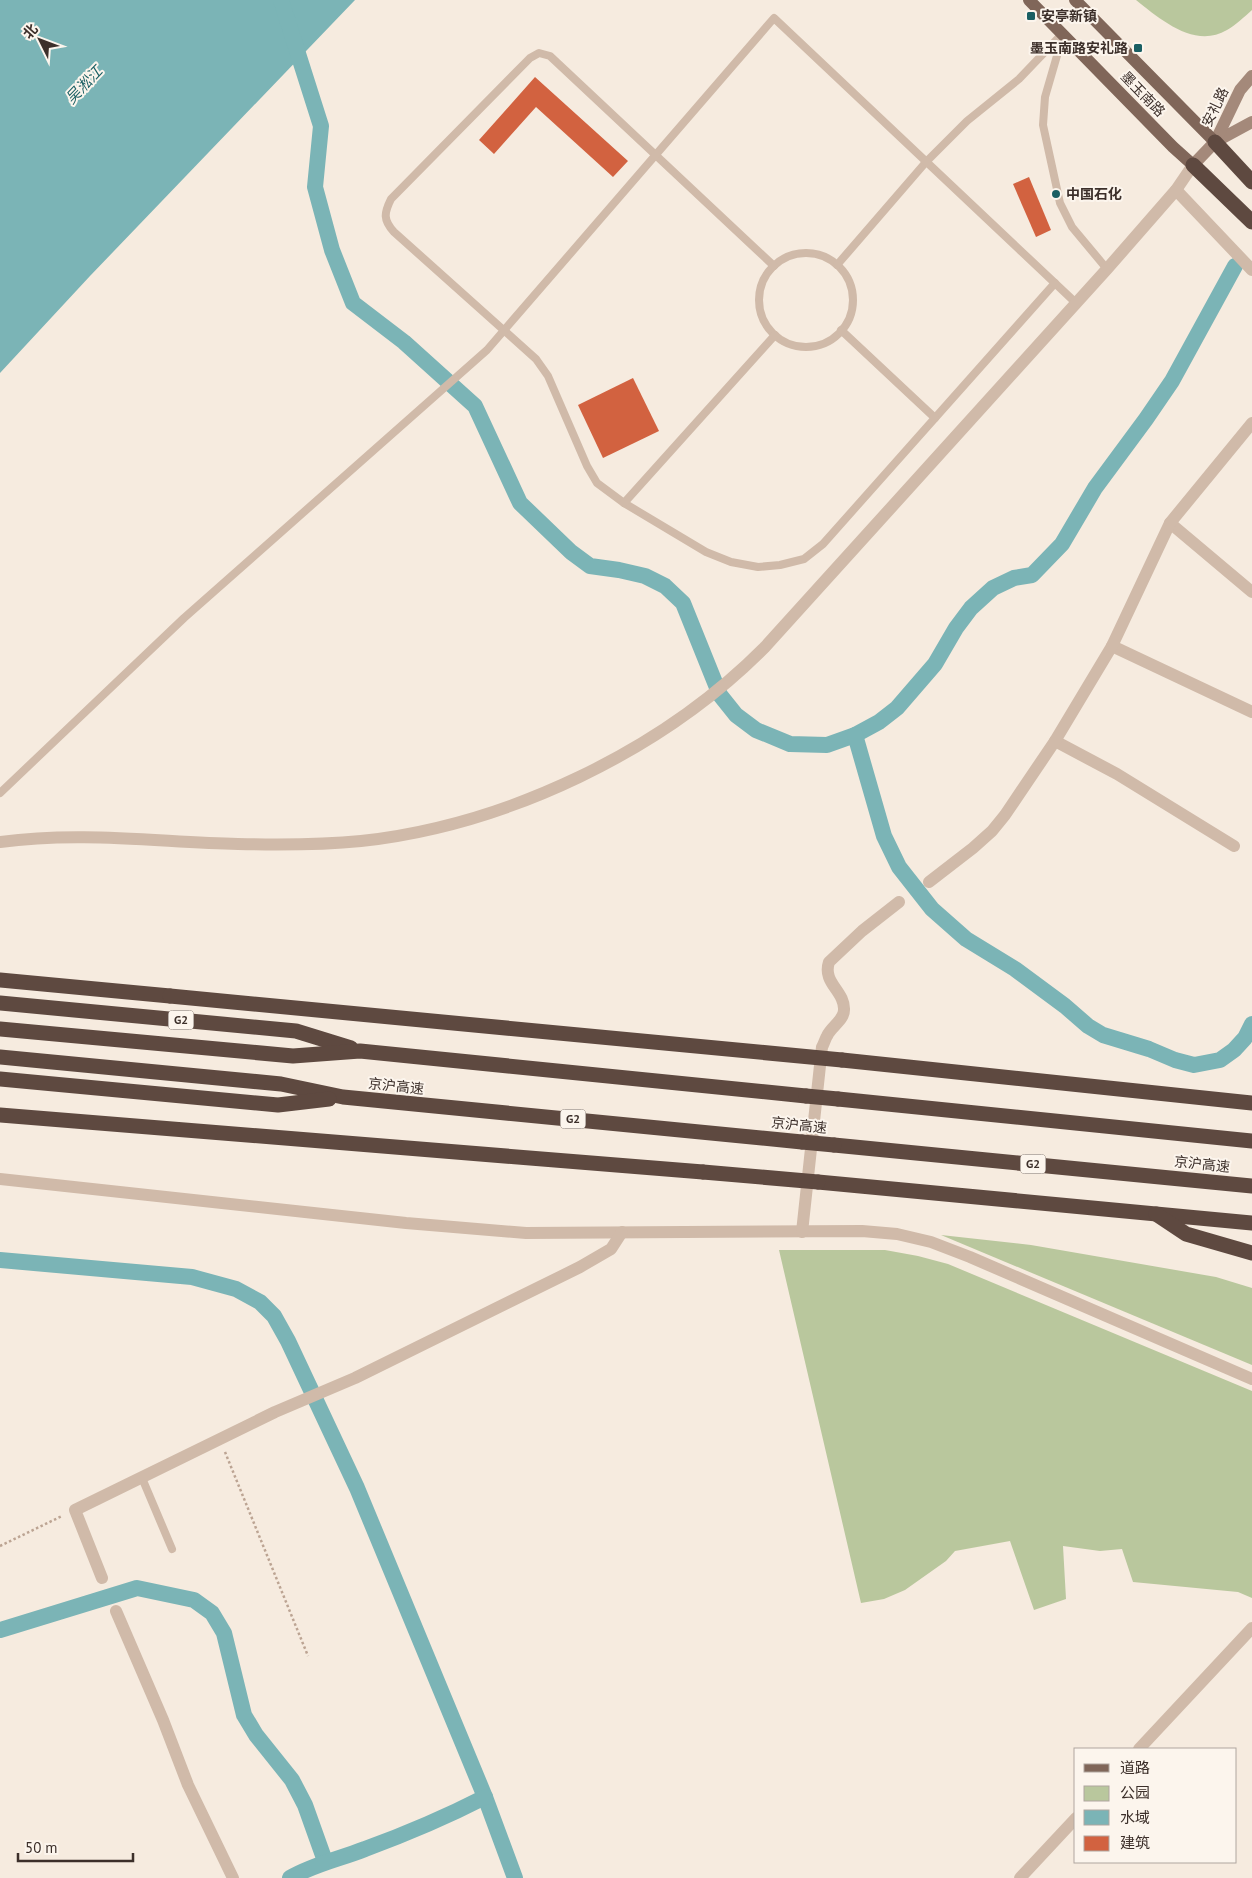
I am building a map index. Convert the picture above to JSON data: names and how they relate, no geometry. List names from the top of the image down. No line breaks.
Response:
{"streets":{"highway":["G2","京沪高速"],"main road":["墨玉南路"],"street":["安礼路"]},"crossings":[["墨玉南路","安礼路"]],"water":["吴淞江"],"places":{"transit":["安亭新镇","墨玉南路安礼路"],"other":["中国石化"]},"legend":["道路","公园","水域","建筑"],"scale_bar":"50 m","north":"top left"}
